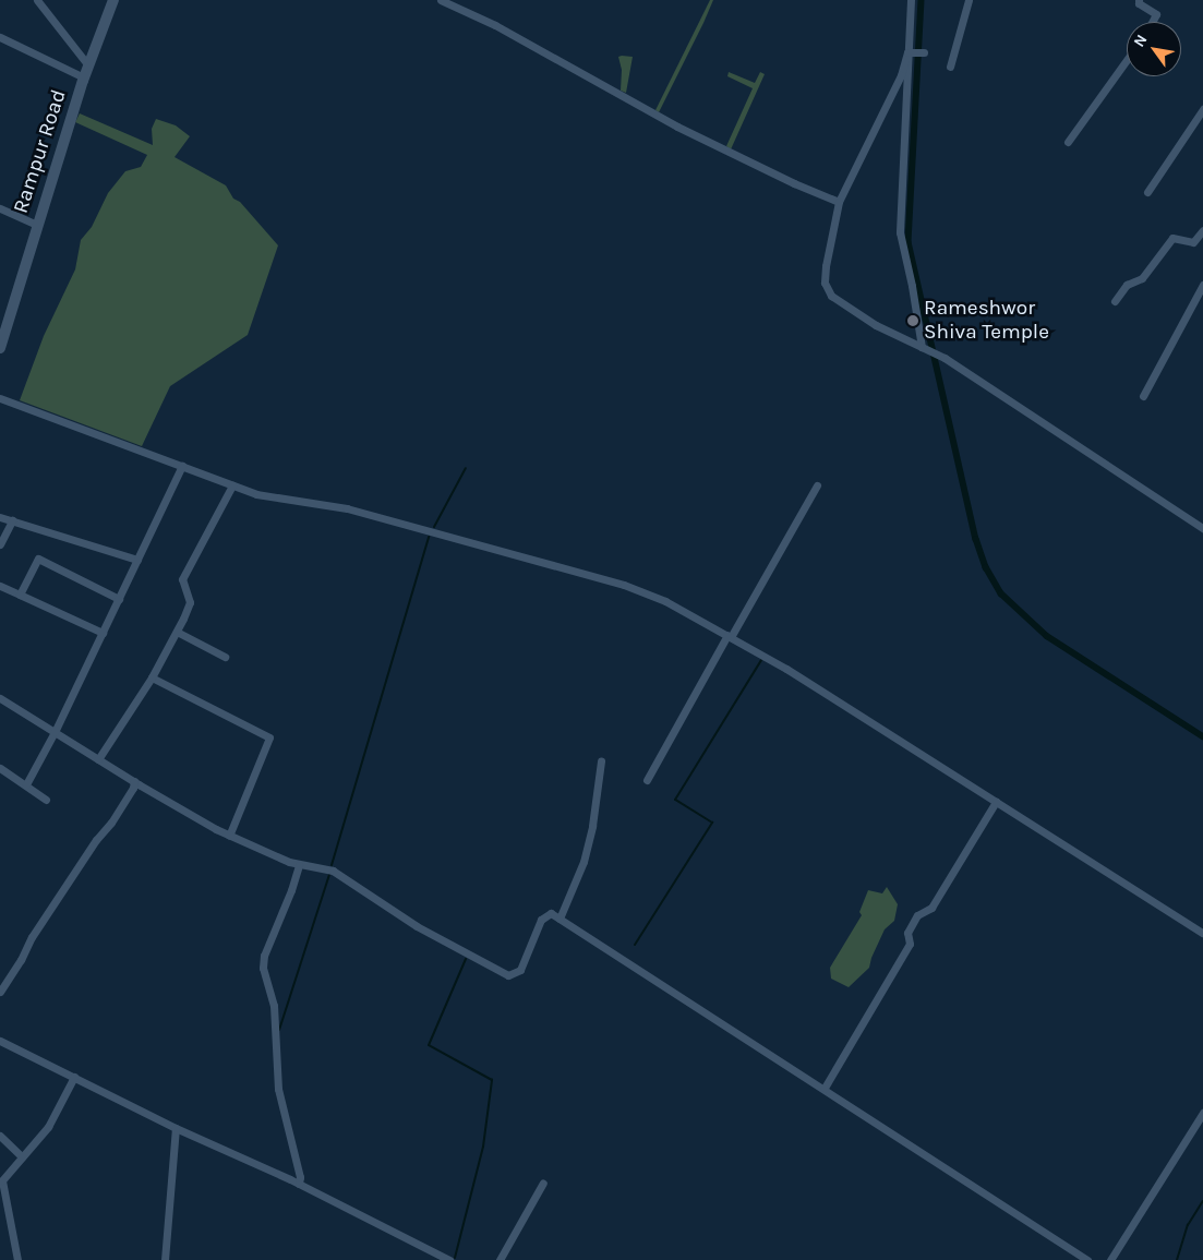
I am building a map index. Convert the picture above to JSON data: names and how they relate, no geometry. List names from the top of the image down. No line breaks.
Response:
{"streets":{"main road":["Rampur Road"]},"places":["Rameshwor Shiva Temple"],"north":"top left"}
